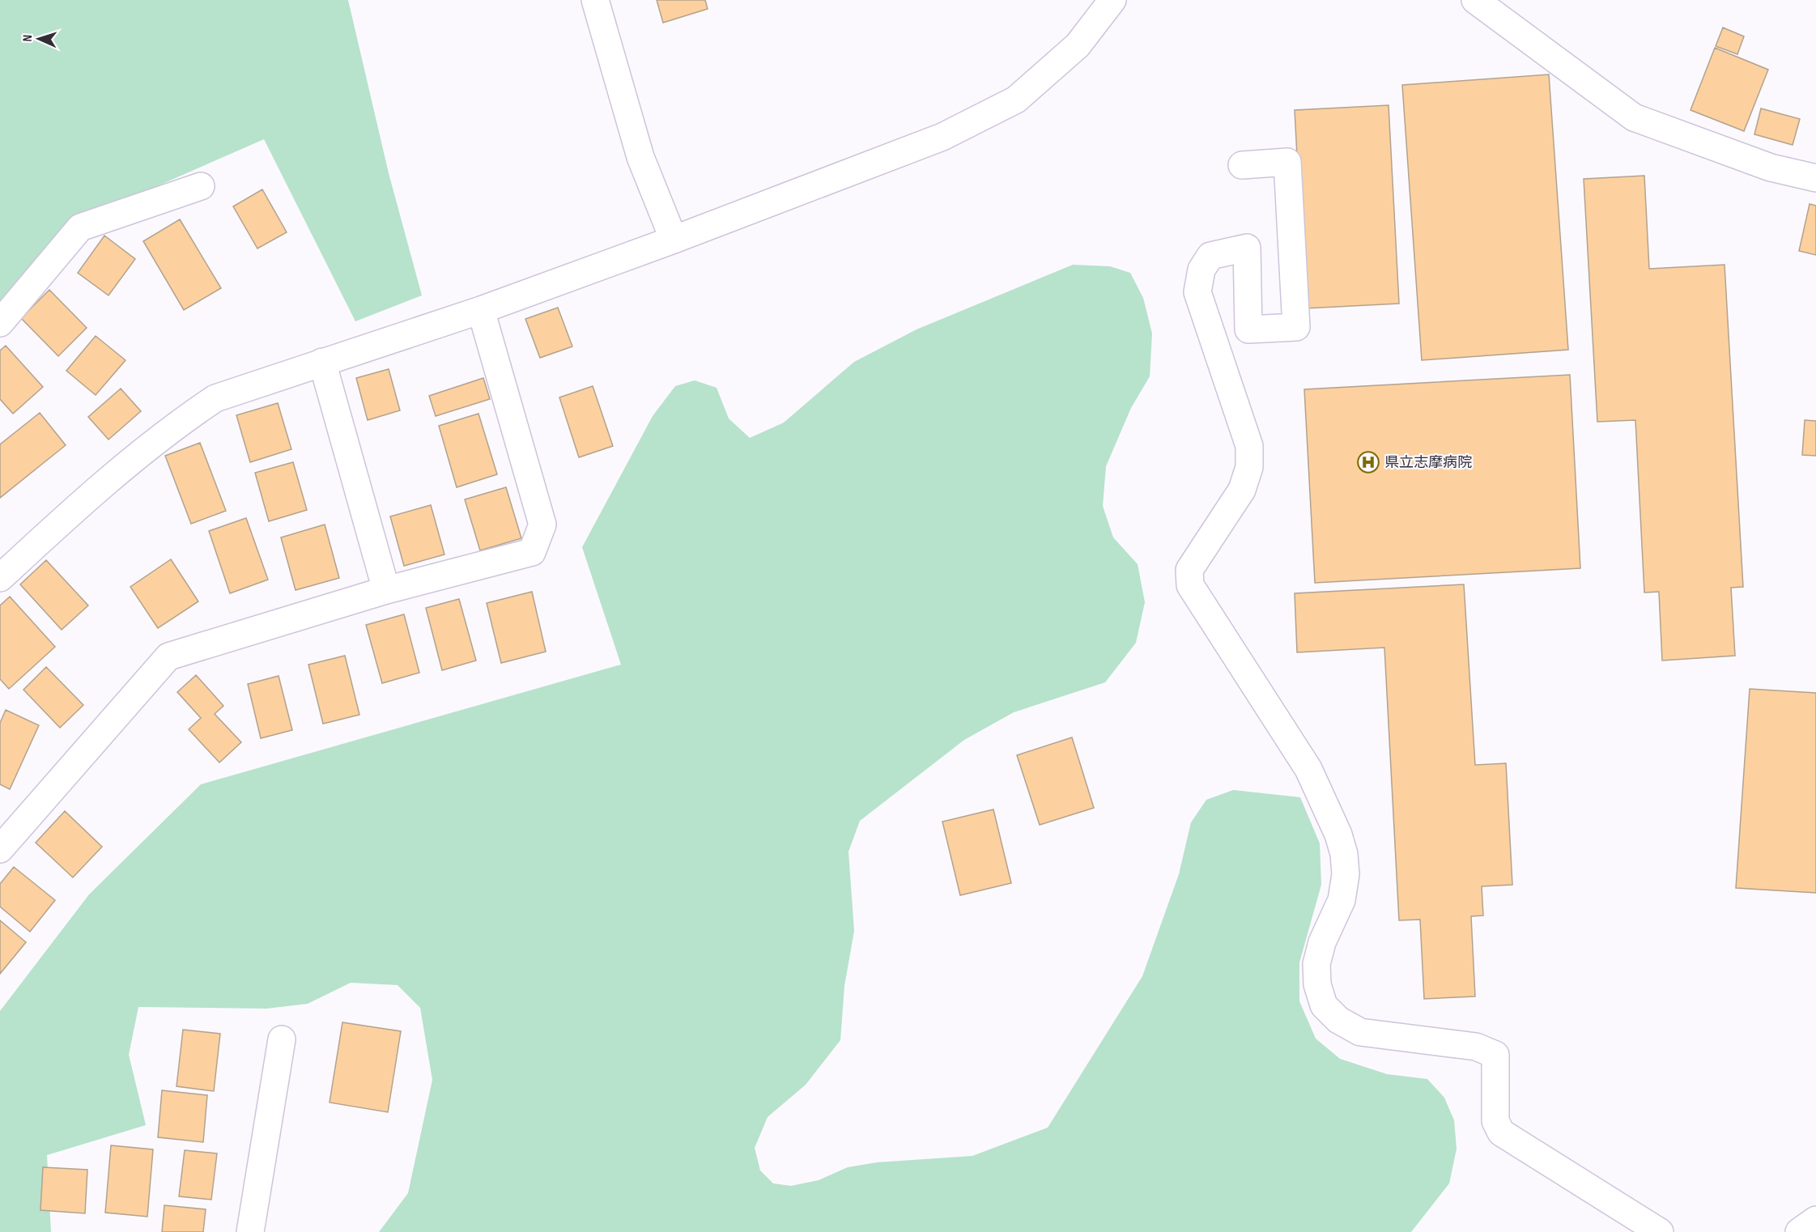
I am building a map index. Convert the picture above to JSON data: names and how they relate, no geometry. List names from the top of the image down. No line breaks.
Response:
{"places":{"hospital":["県立志摩病院"]},"north":"left"}
